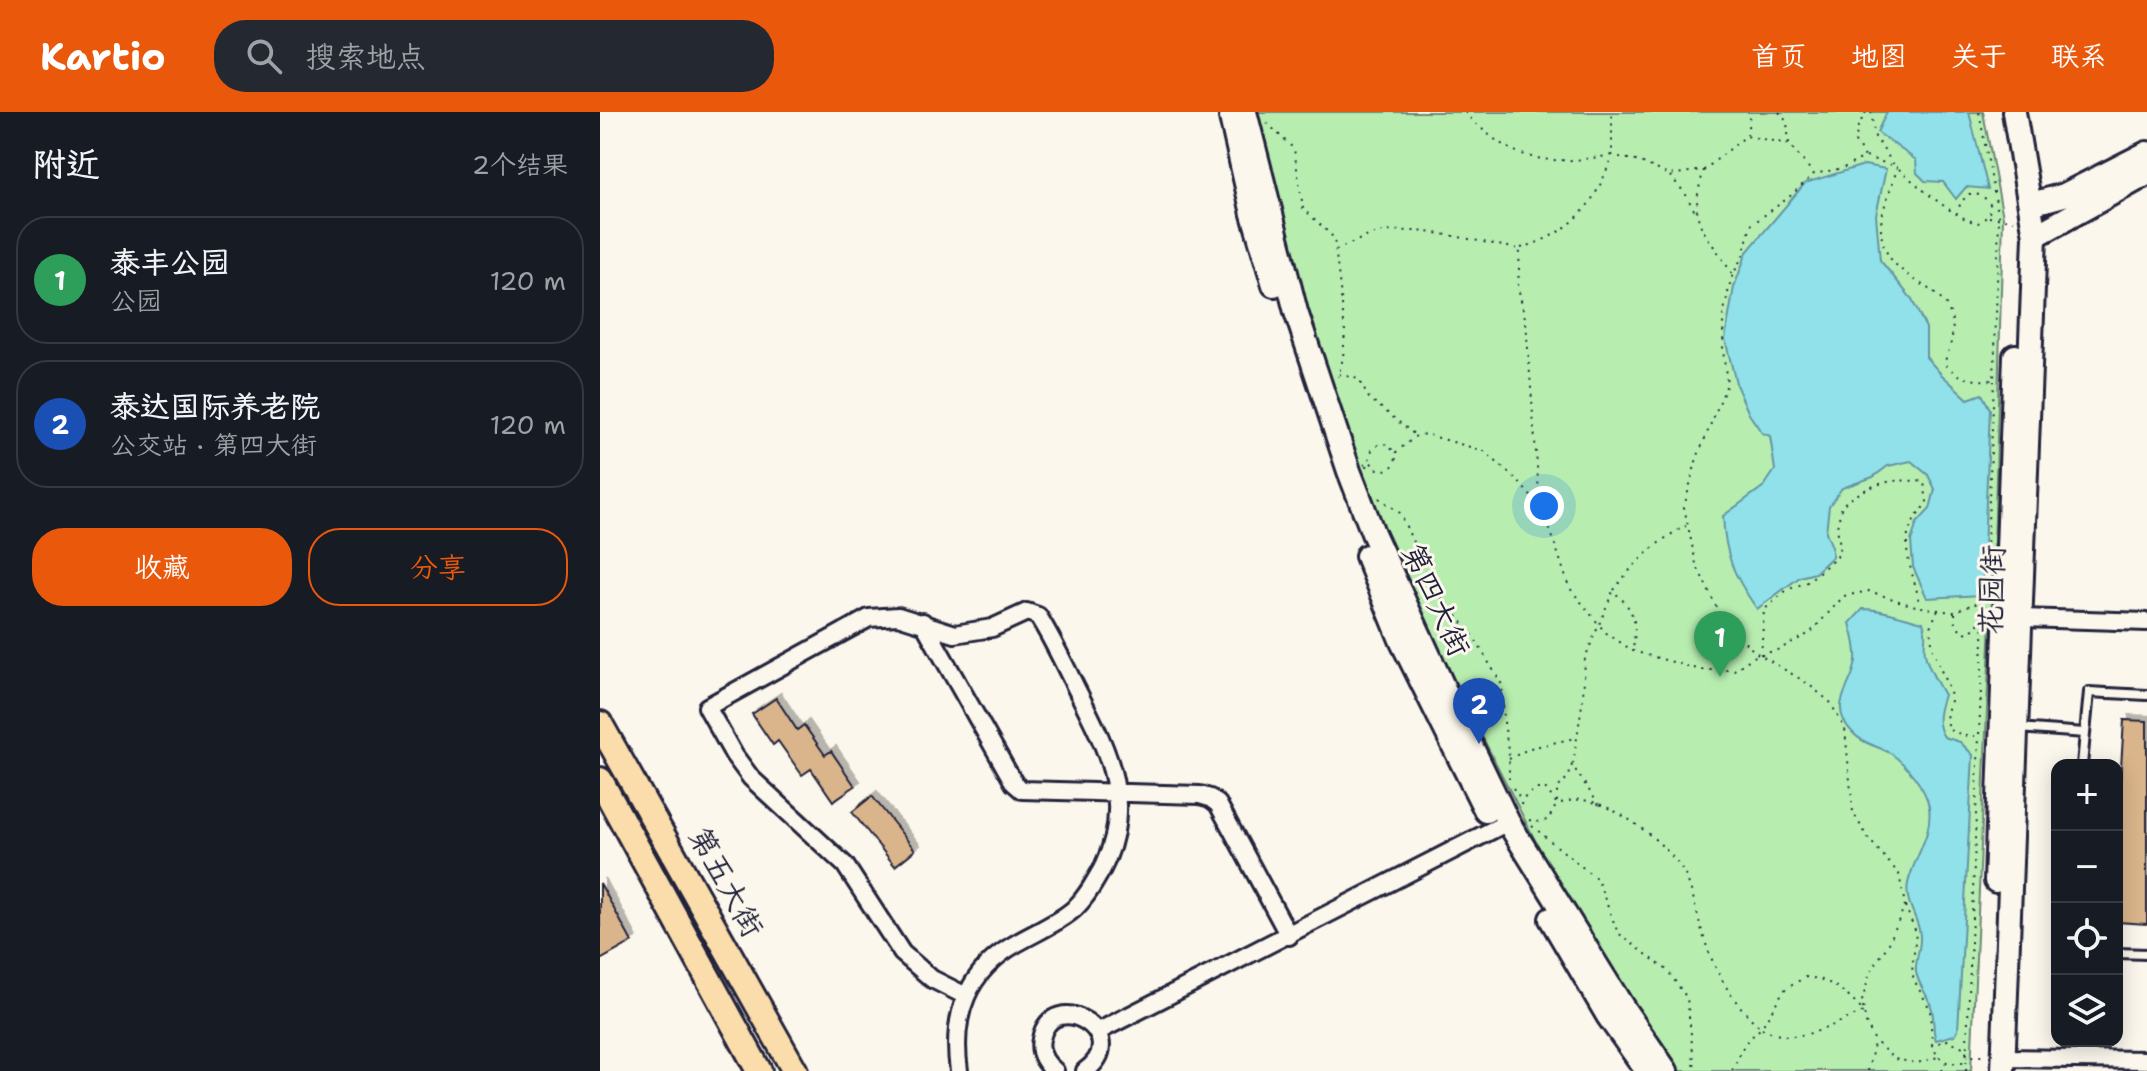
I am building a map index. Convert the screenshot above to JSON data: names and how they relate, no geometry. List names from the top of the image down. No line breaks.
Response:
{"streets":{"main road":["第五大街"],"street":["花园街","第四大街"]},"page":{"header":"Kartio","search":"搜索地点","nav":["首页","地图","关于","联系"],"heading":["附近","2个结果"],"list":[{"mark":"1","name":"泰丰公园","note":"公园","value":"120 m"},{"mark":"2","name":"泰达国际养老院","note":"公交站 · 第四大街","value":"120 m"}],"buttons":["收藏","分享"],"pins":["1","2"],"map_buttons":["+","−"]}}
